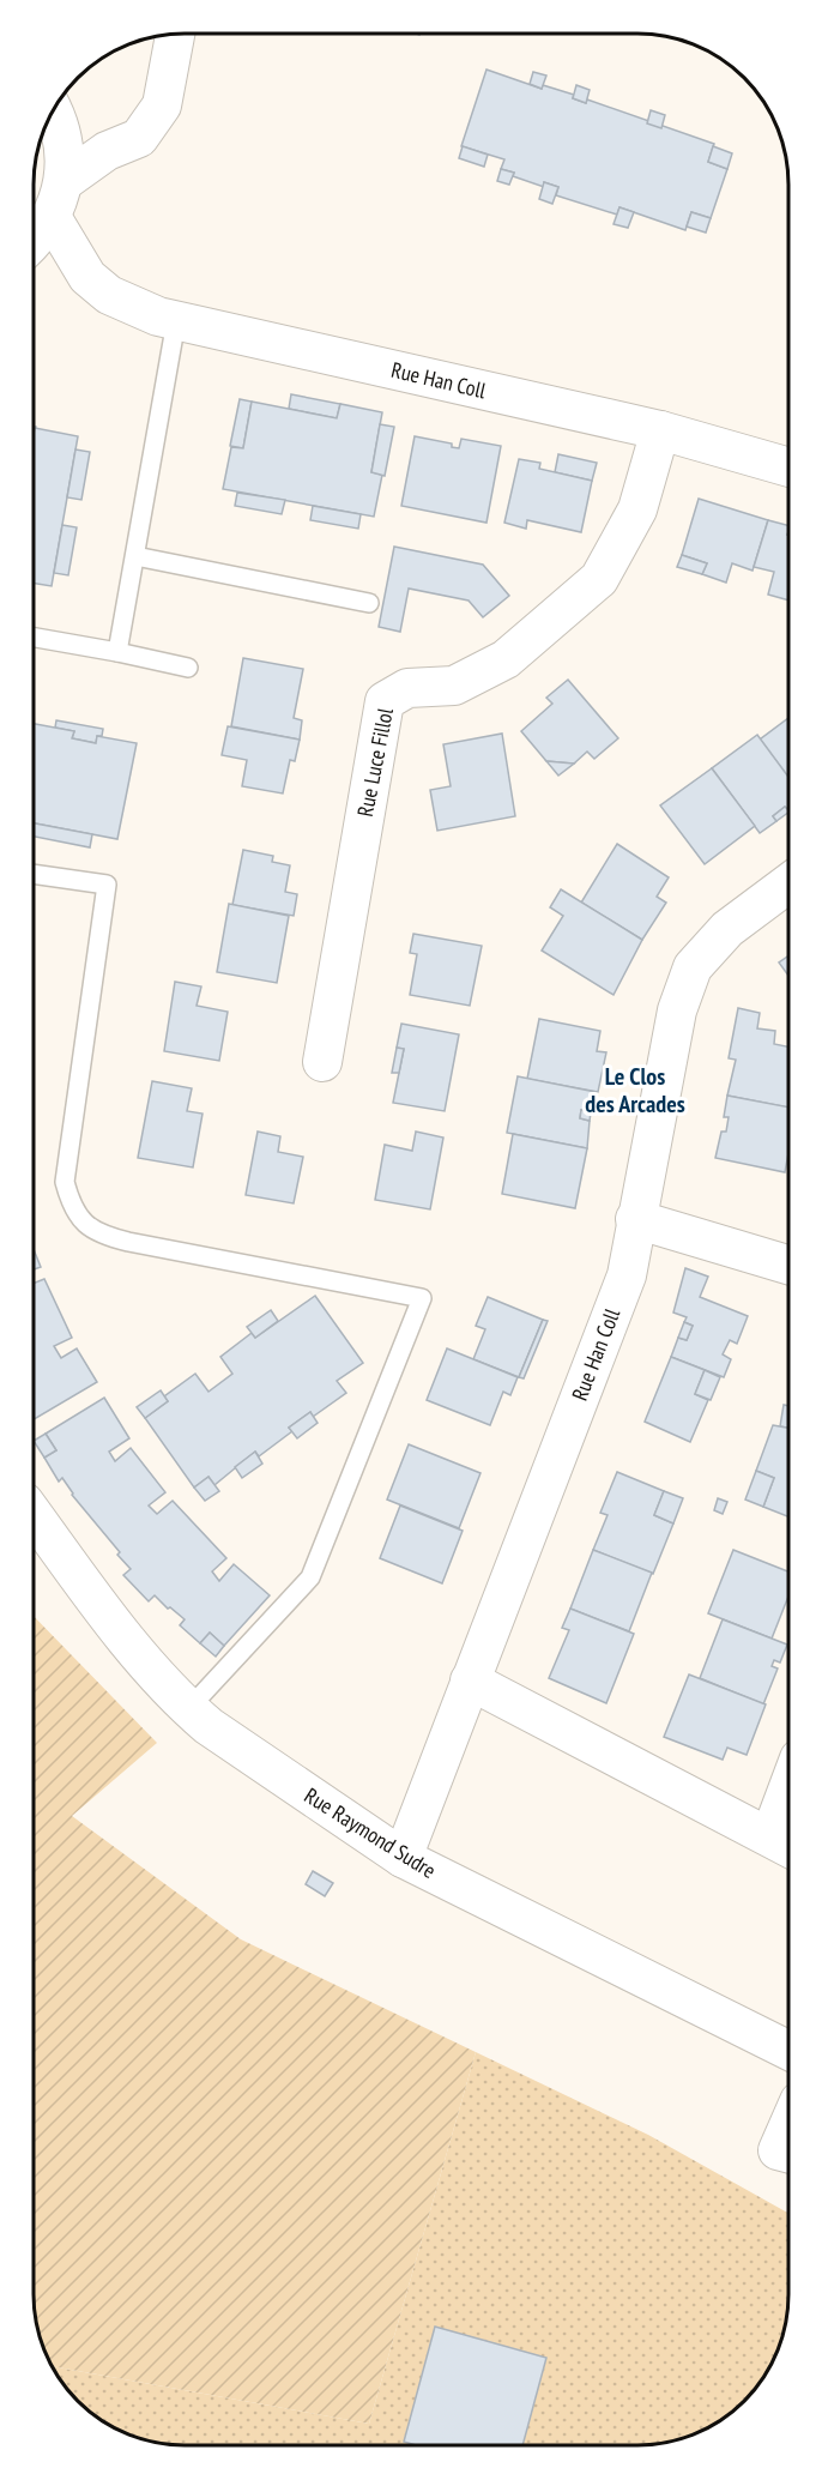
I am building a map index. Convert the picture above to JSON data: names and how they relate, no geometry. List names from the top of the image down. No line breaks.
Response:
{"streets":{"street":["Rue Han Coll","Rue Luce Fillol","Rue Raymond Sudre"]},"crossings":[["Rue Han Coll","Rue Luce Fillol"],["Rue Han Coll","Rue Raymond Sudre"]],"districts":["Le Clos des Arcades"]}
